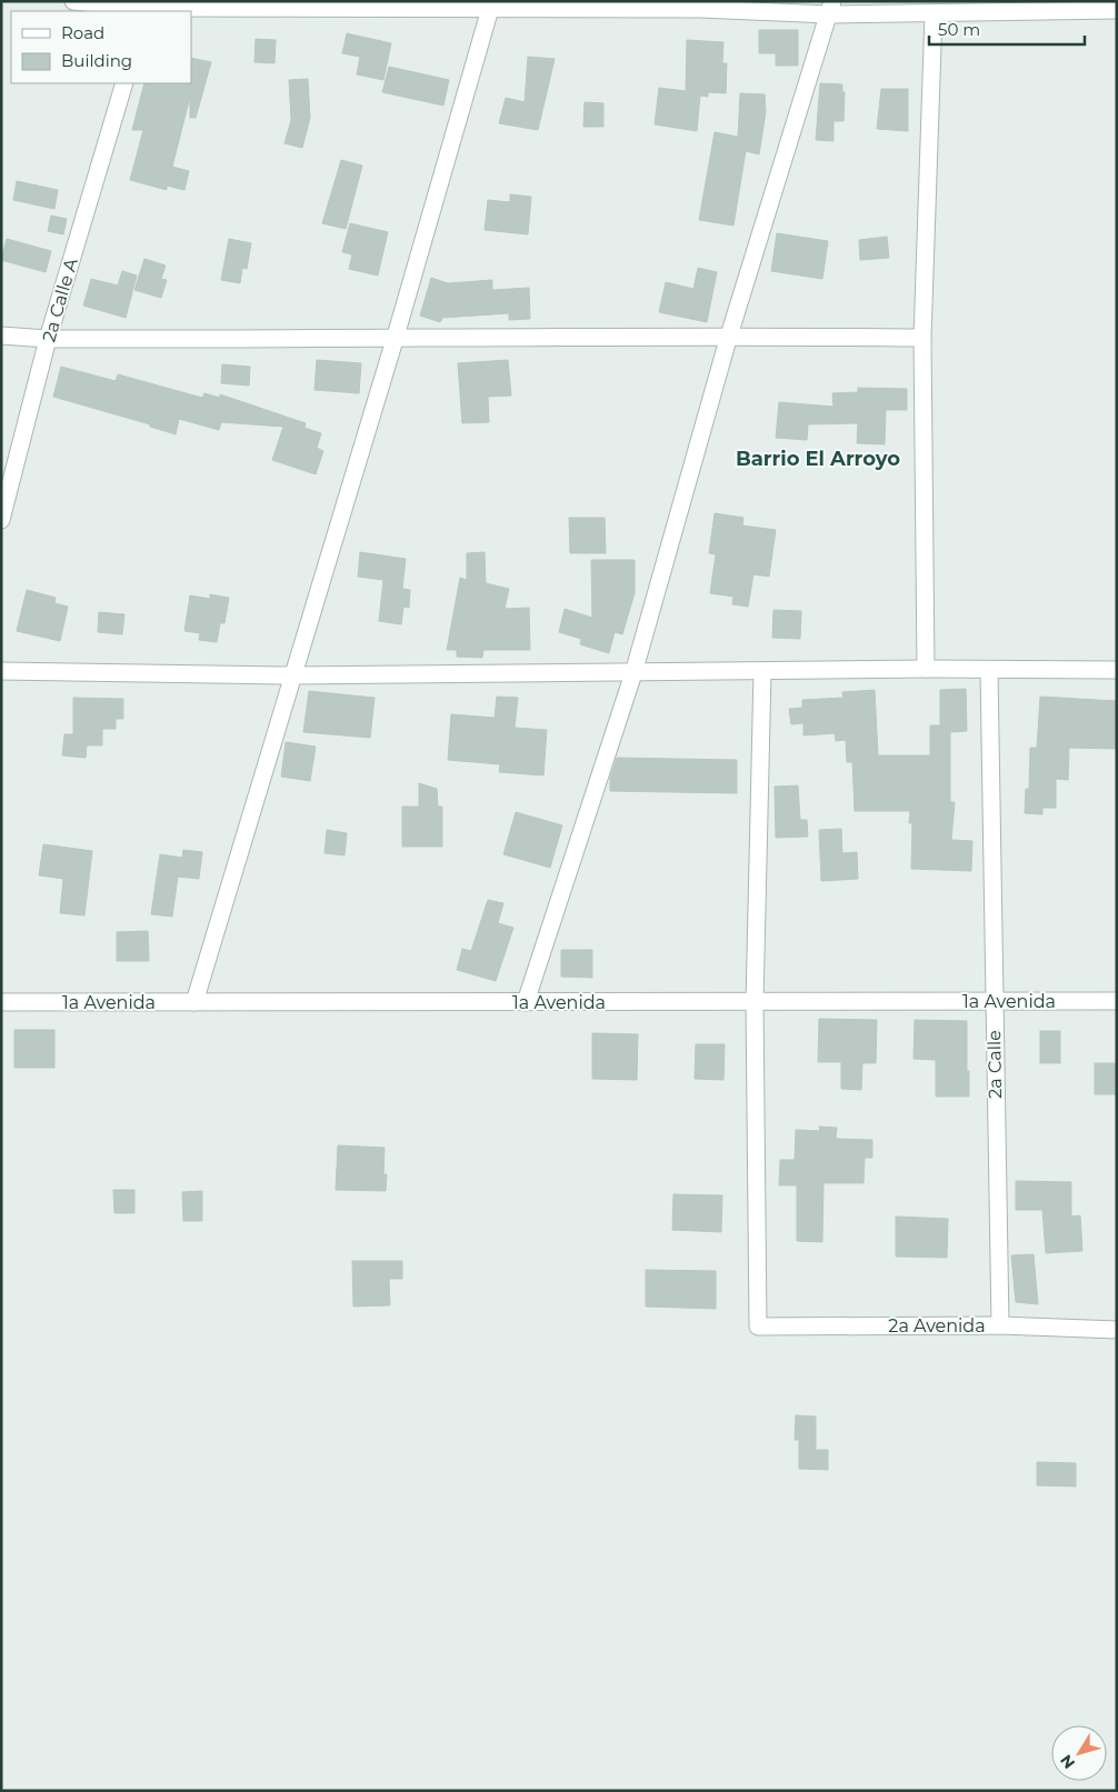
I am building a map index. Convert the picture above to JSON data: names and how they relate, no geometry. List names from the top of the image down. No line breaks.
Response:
{"streets":{"street":["2a Calle A","1a Avenida","2a Calle","2a Avenida"]},"crossings":[["1a Avenida","2a Calle"],["1a Avenida","2a Avenida"],["2a Calle","2a Avenida"]],"districts":["Barrio El Arroyo"],"legend":["Road","Building"],"scale_bar":"50 m","north":"bottom left"}
